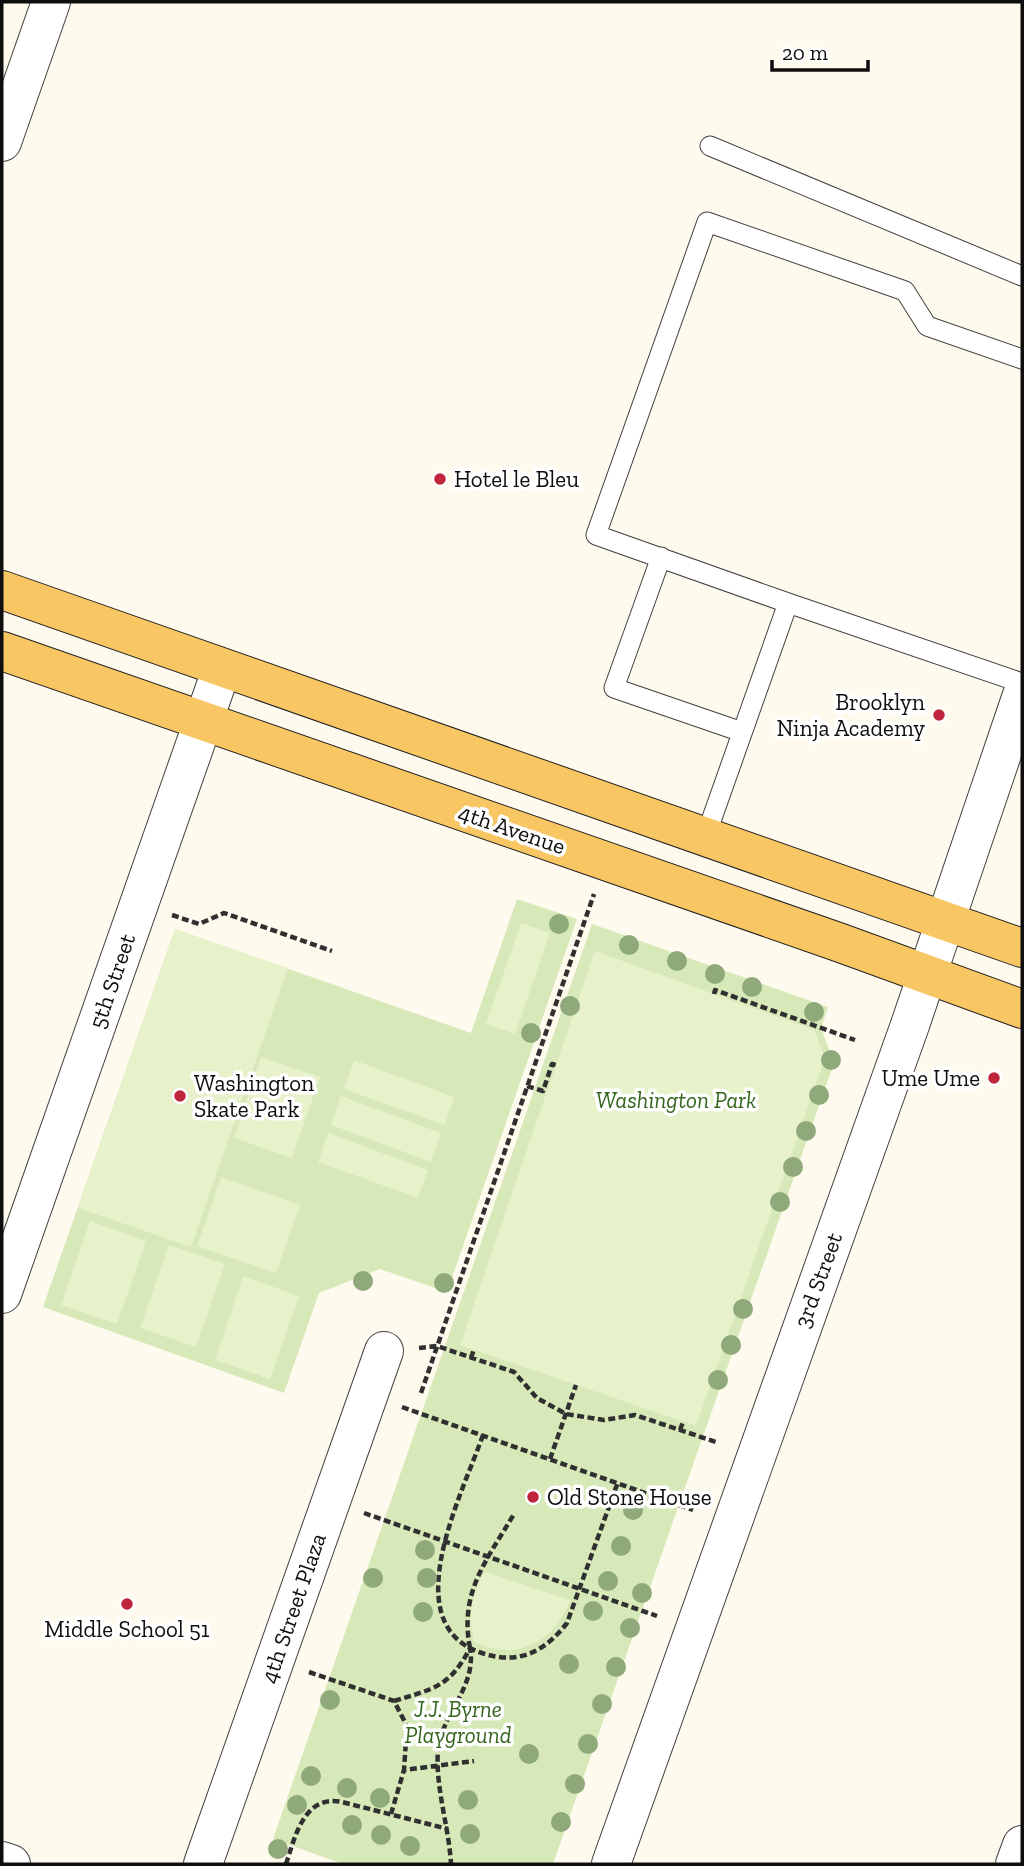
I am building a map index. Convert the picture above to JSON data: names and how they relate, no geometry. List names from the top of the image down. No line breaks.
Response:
{"streets":{"main road":["4th Avenue"],"street":["5th Street","3rd Street","4th Street Plaza"]},"crossings":[["4th Avenue","5th Street"],["4th Avenue","3rd Street"]],"parks":["Washington Park","J.J. Byrne Playground"],"places":["Hotel le Bleu","Brooklyn Ninja Academy","Ume Ume","Washington Skate Park","Old Stone House","Middle School 51"],"scale_bar":"20 m"}
